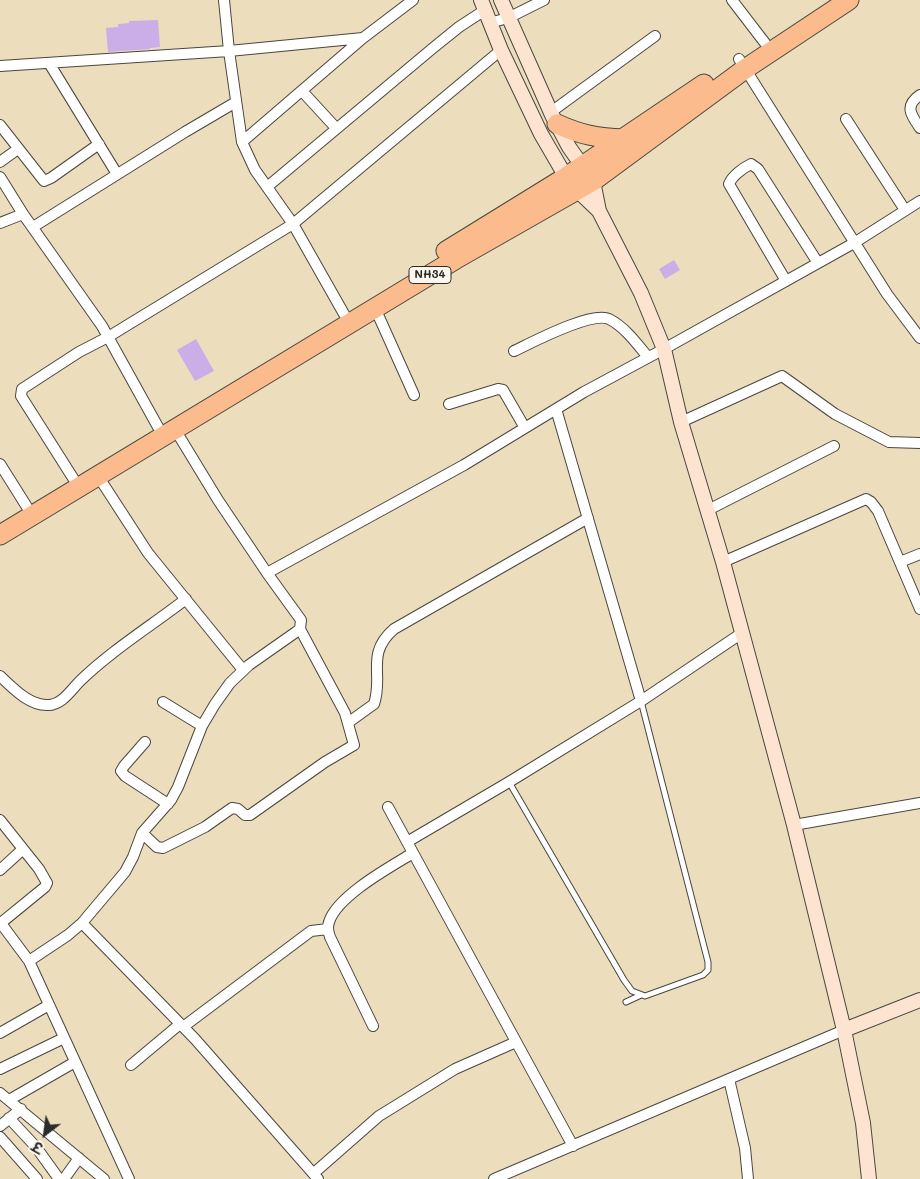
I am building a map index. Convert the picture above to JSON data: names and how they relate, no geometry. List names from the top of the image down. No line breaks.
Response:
{"streets":{"highway":["NH34"]},"north":"bottom left"}
